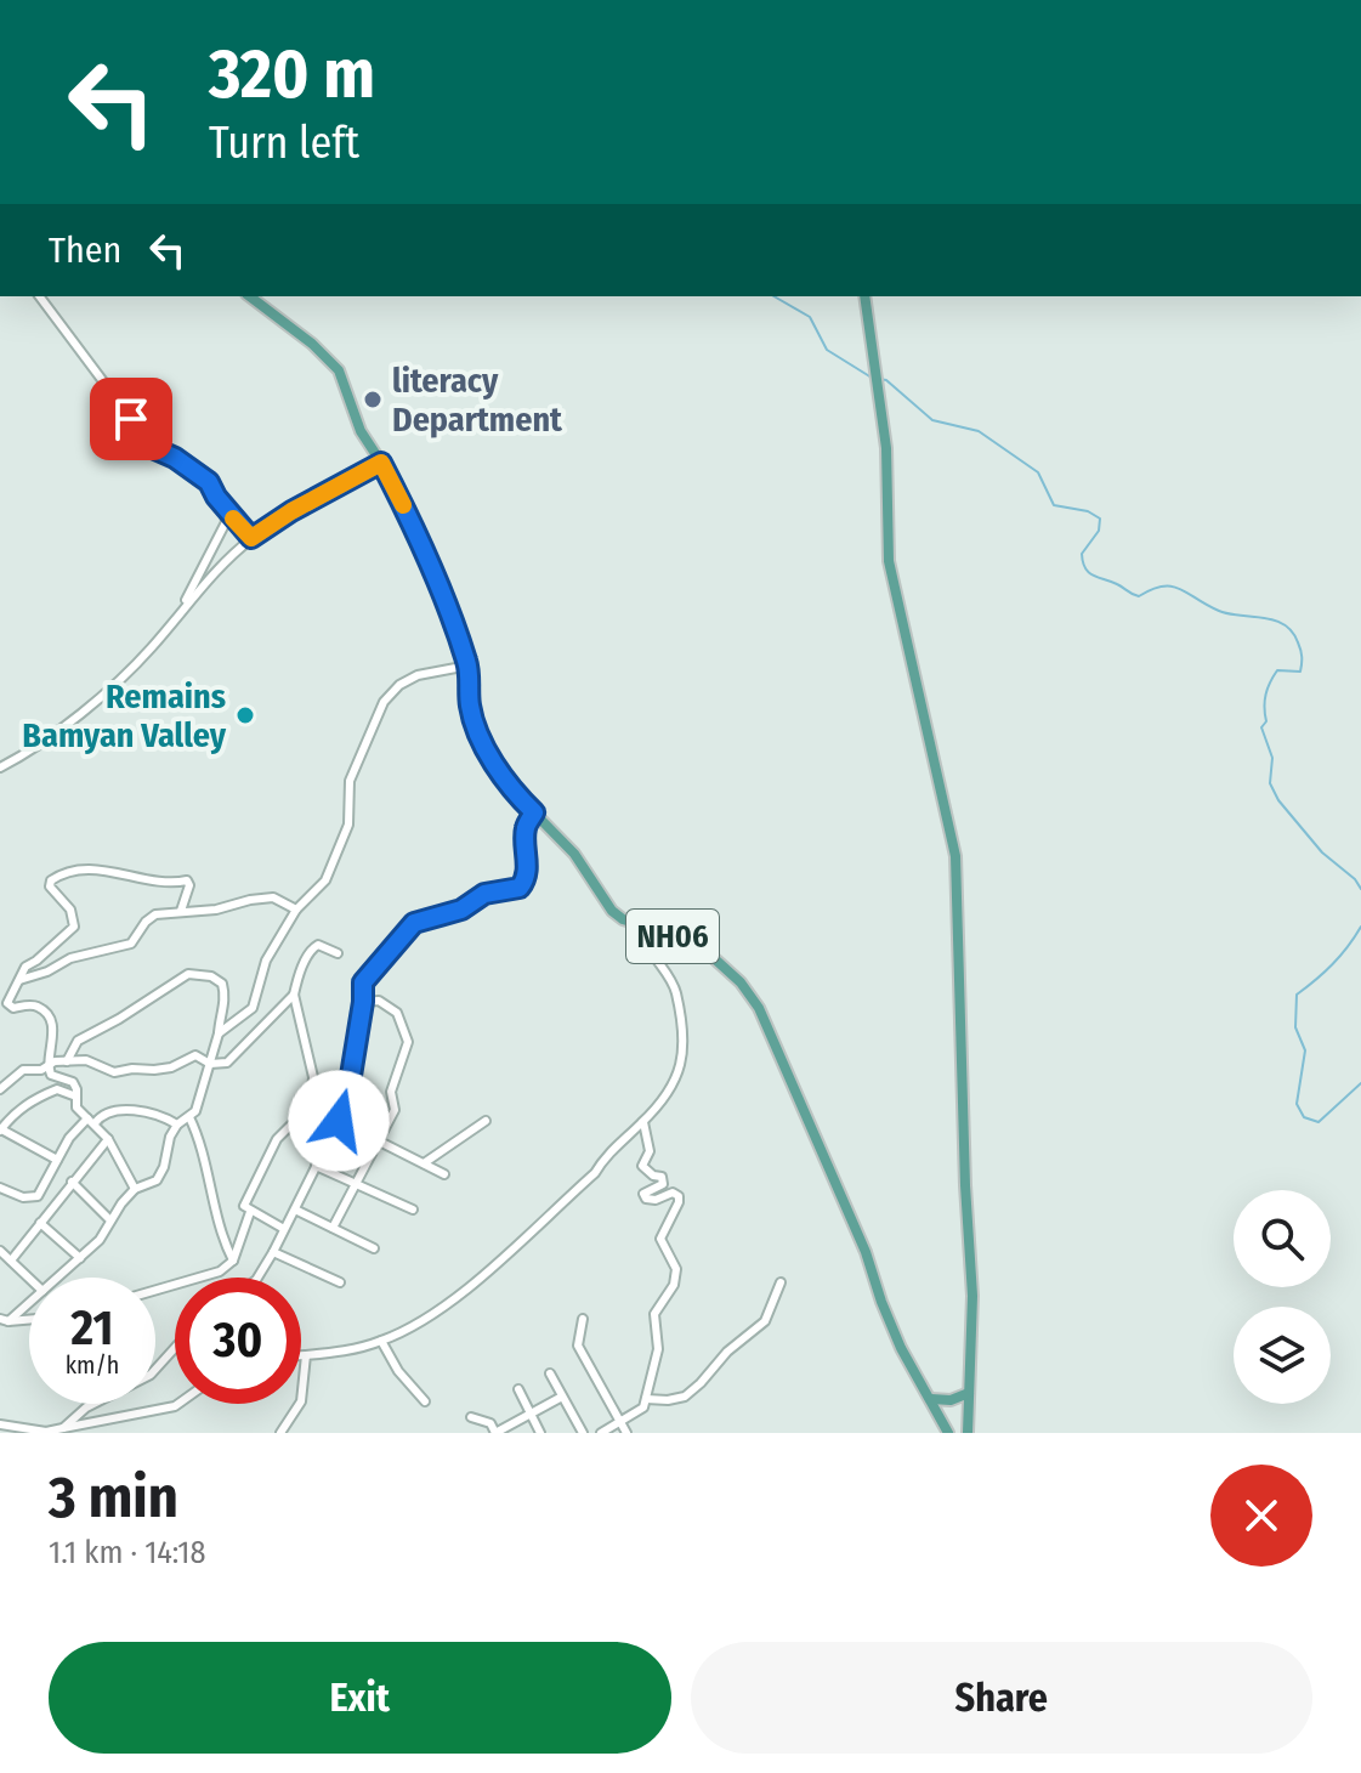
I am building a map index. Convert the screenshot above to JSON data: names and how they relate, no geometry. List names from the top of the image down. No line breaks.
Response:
{"streets":{"main road":["NH06"]},"places":["literacy Department","Remains Bamyan Valley"],"page":{"turn":["320 m","Turn left"],"then":"Then","speed":"21 km/h","limit":"30","heading":["3 min","1.1 km · 14:18"],"buttons":["Exit","Share"]}}
